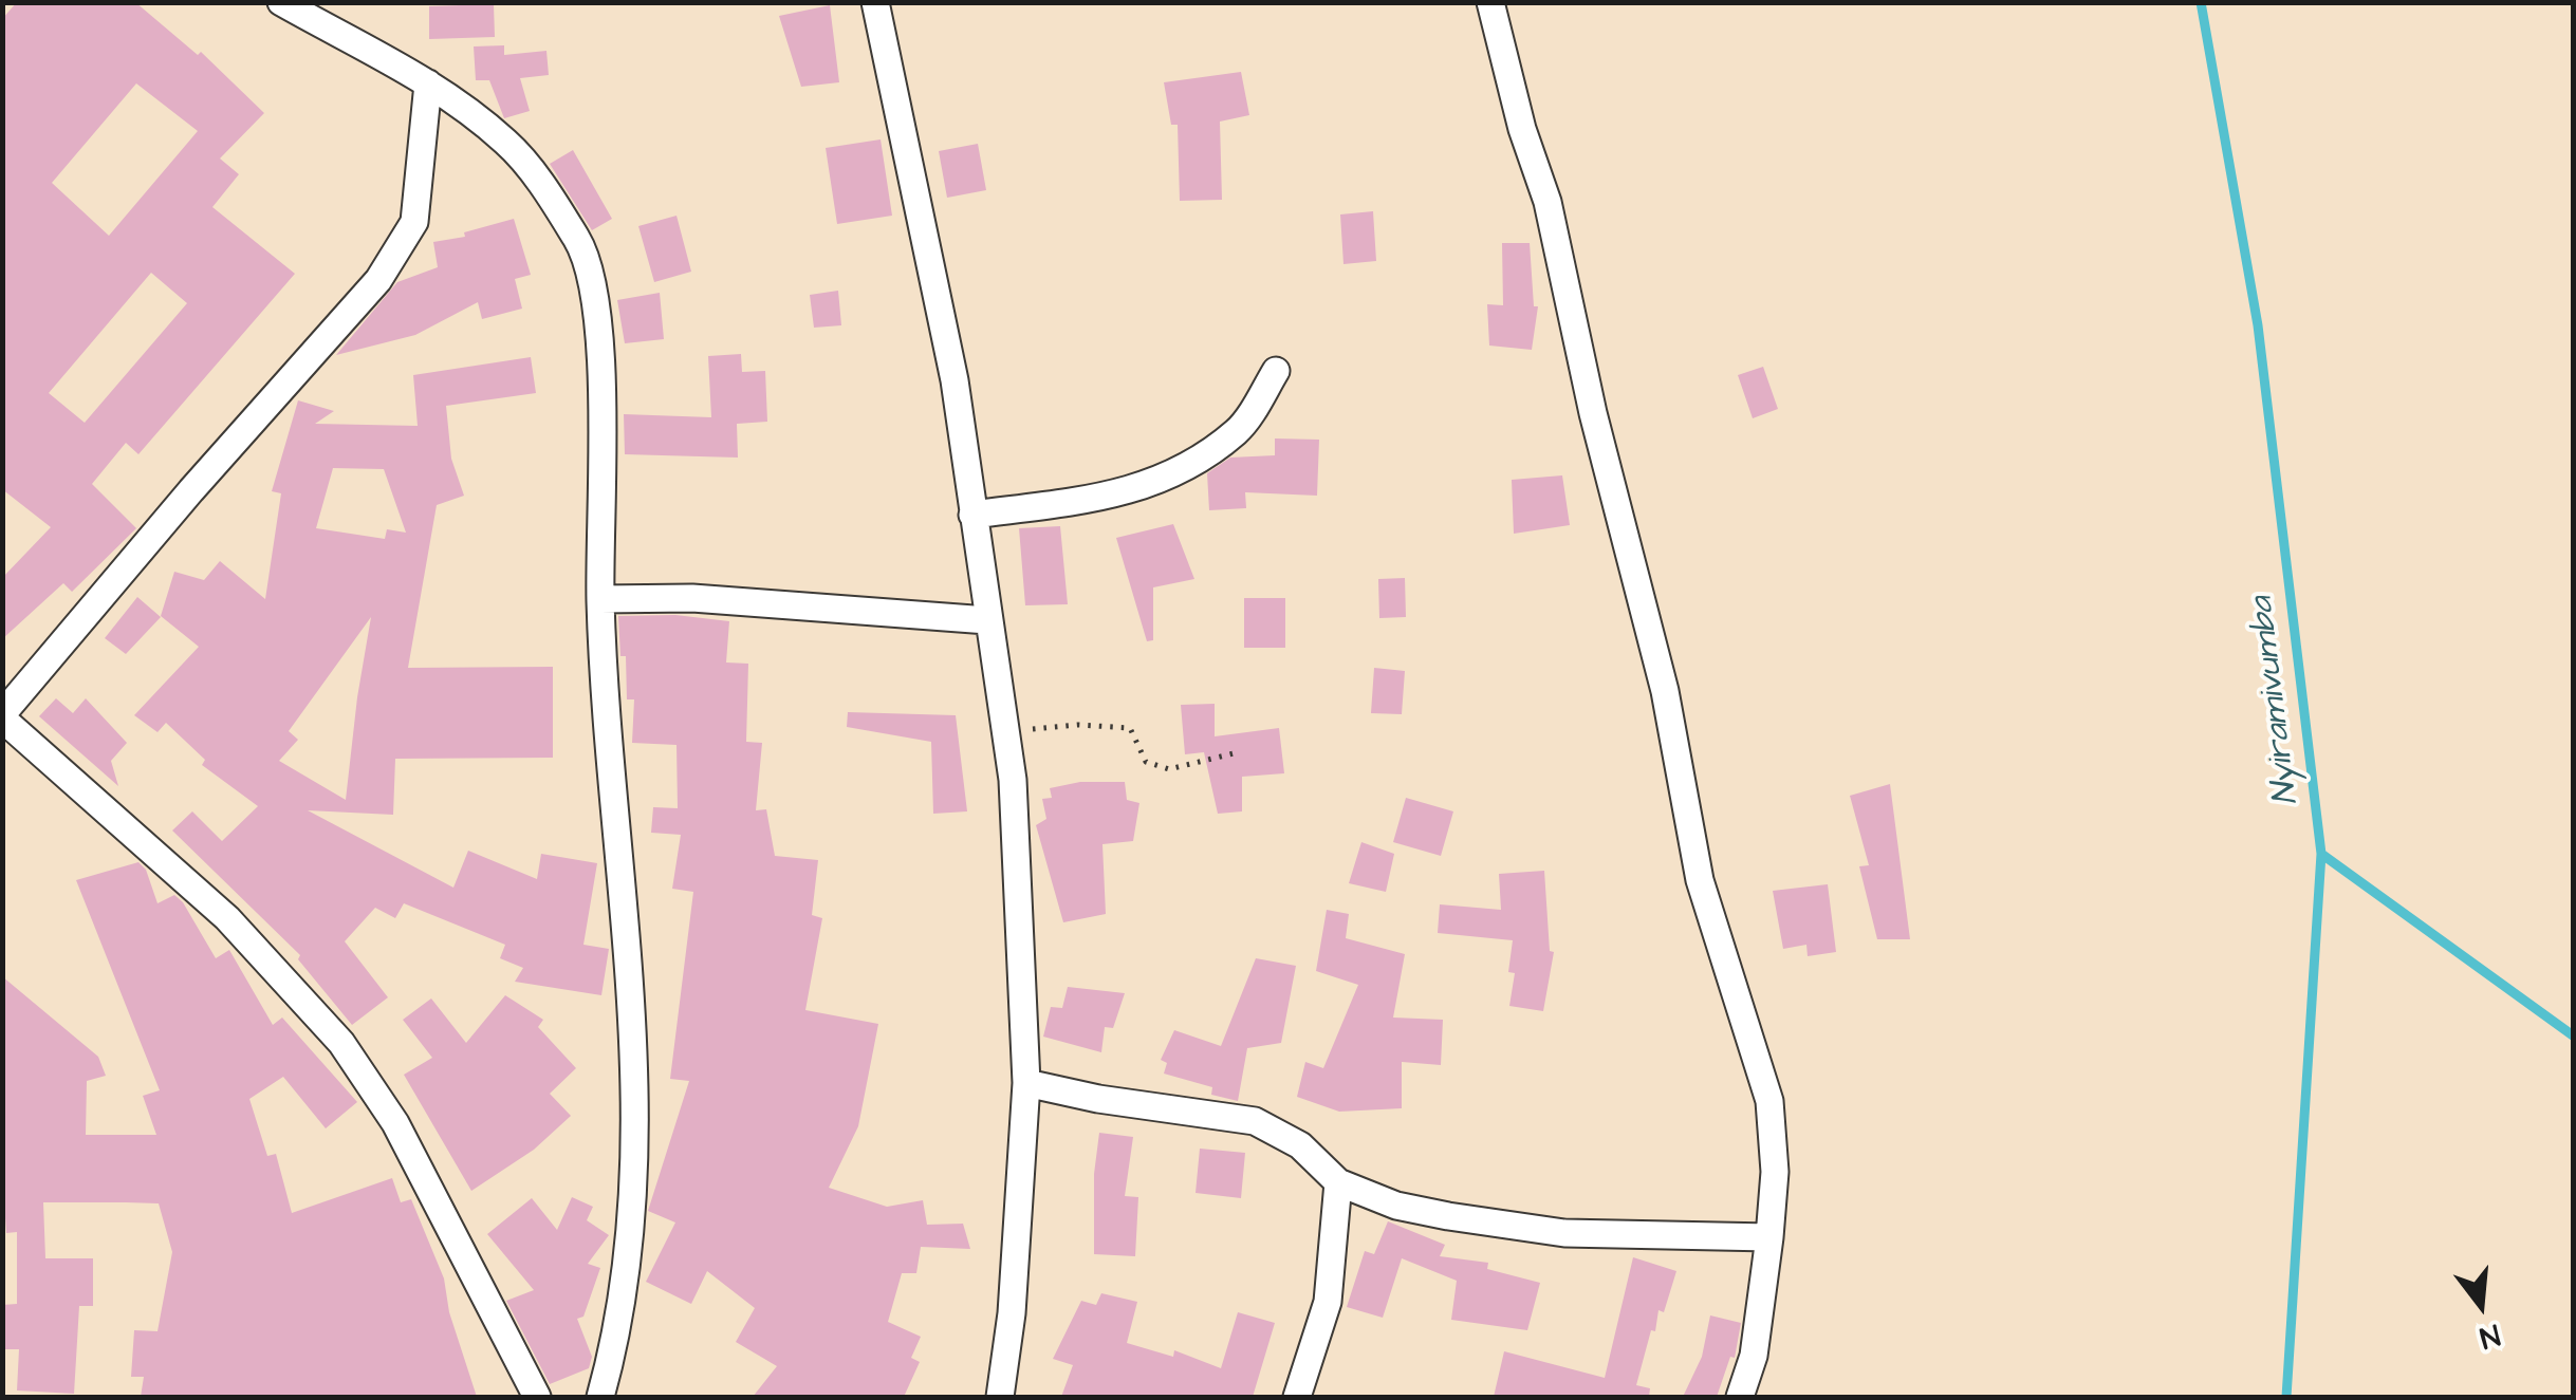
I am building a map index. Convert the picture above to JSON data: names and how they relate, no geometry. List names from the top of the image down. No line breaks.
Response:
{"water":["Nyiramivumba"],"north":"bottom"}
